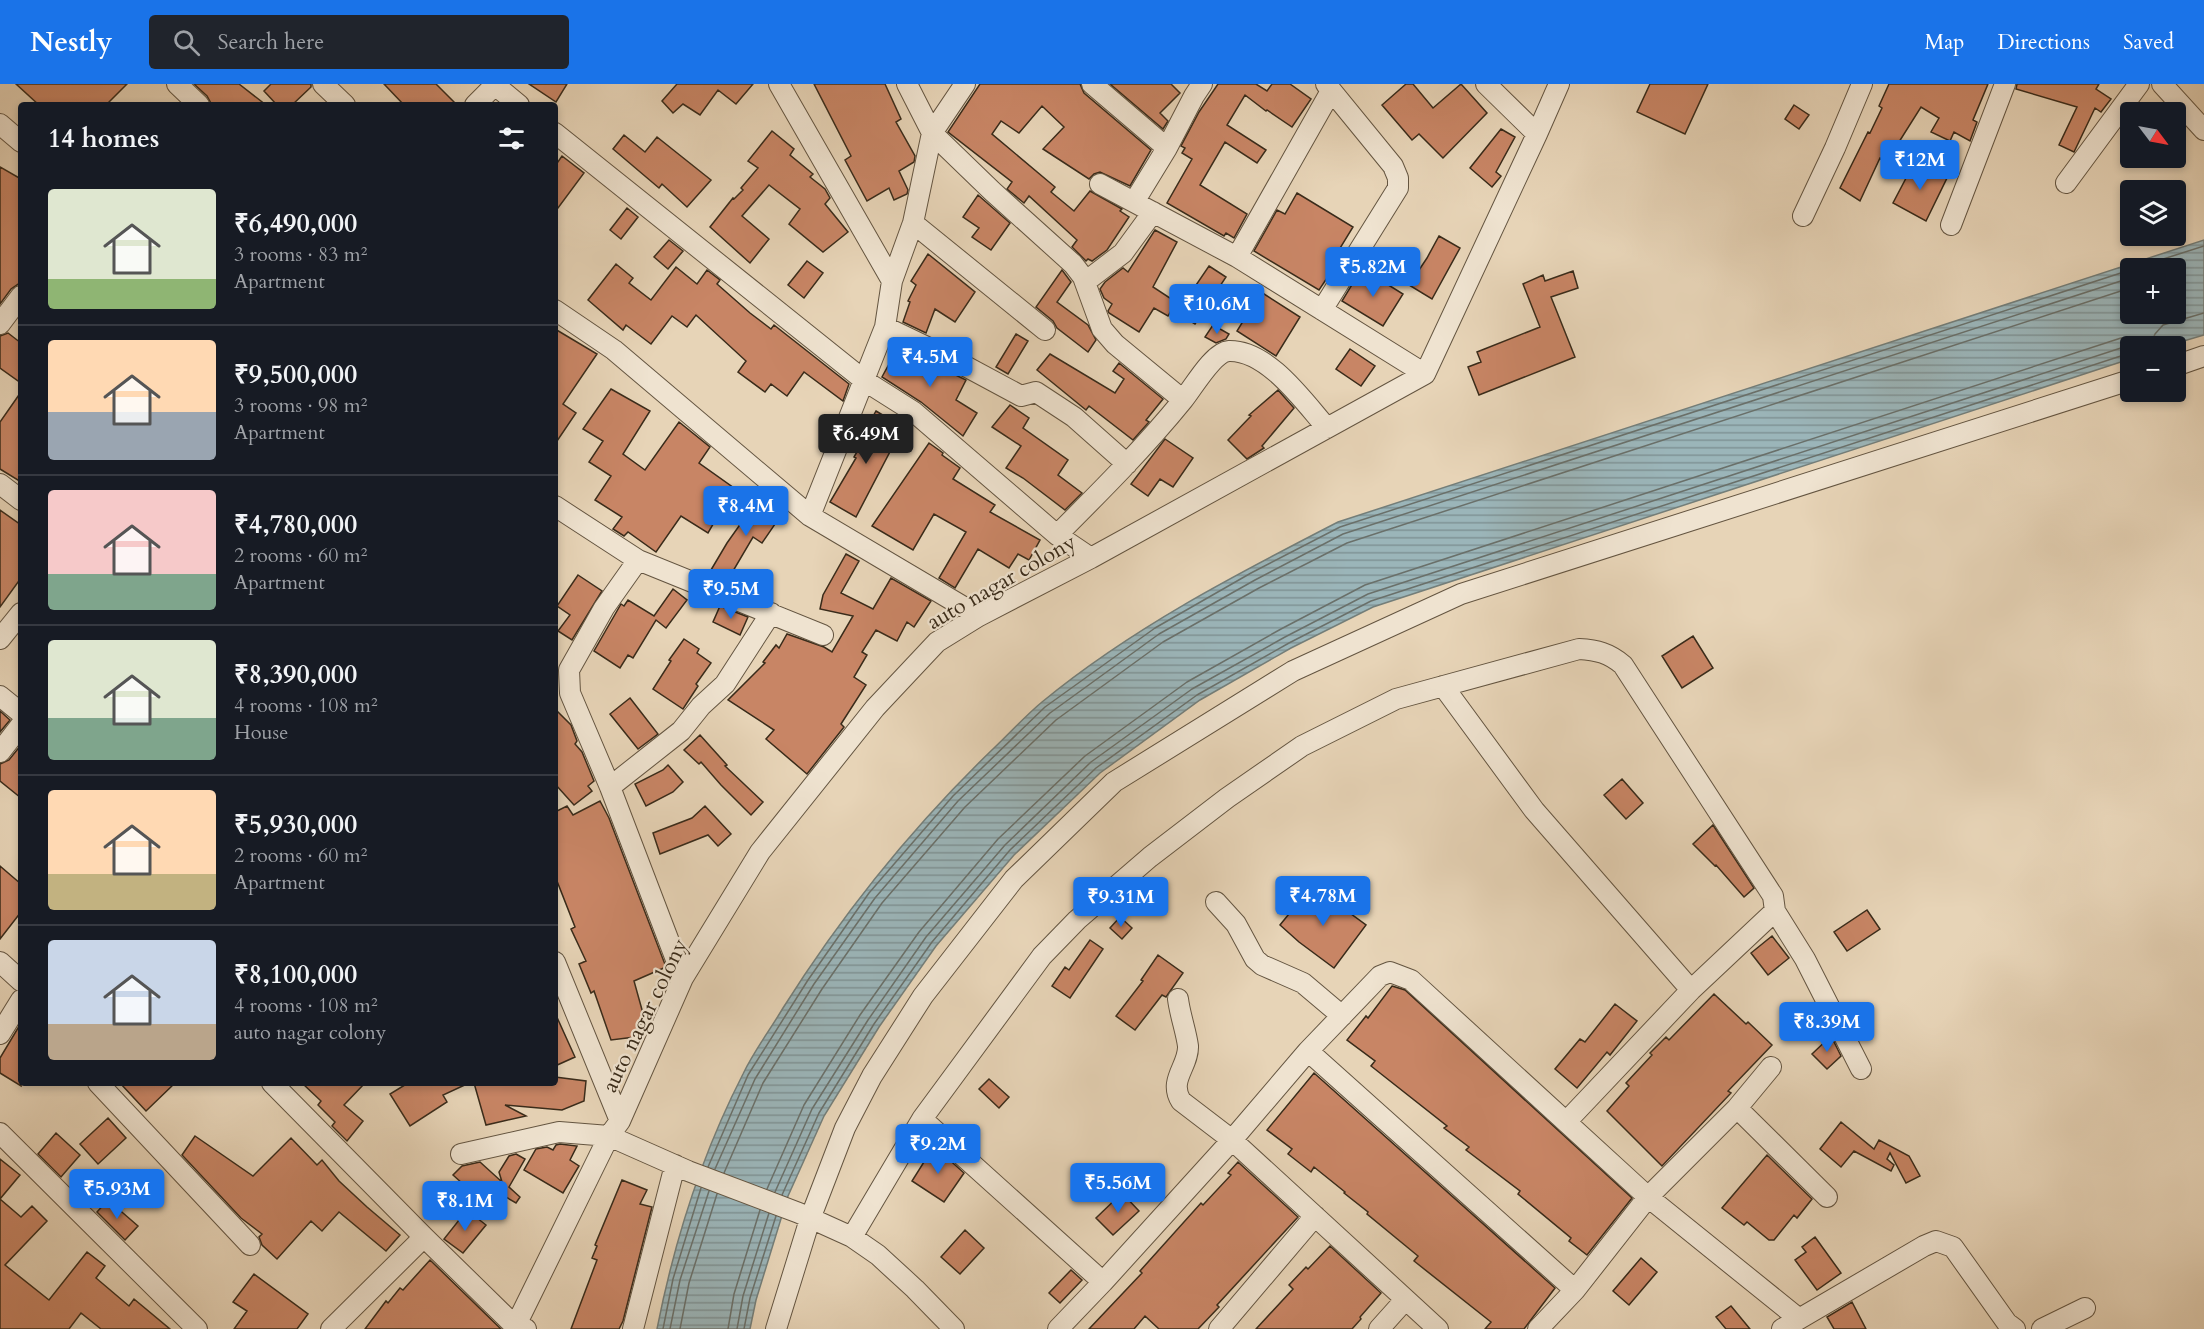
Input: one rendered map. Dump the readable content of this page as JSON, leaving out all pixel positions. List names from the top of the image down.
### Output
{
  "streets": {
    "street": ["auto nagar colony"]
  },
  "north": "bottom right",
  "page": {
    "header": "Nestly",
    "search": "Search here",
    "nav": ["Map", "Directions", "Saved"],
    "map_buttons": ["+", "−"],
    "heading": "14 homes",
    "price": [
      "₹12M",
      "₹5.82M",
      "₹10.6M",
      "₹4.5M",
      "₹6.49M",
      "₹8.4M",
      "₹9.5M",
      "₹4.78M",
      "₹9.31M",
      "₹8.39M",
      "₹9.2M",
      "₹5.56M",
      "₹5.93M",
      "₹8.1M"
    ],
    "list": [
      {
        "name": "₹6,490,000",
        "note": "3 rooms · 83 m² · Apartment"
      },
      {
        "name": "₹9,500,000",
        "note": "3 rooms · 98 m² · Apartment"
      },
      {
        "name": "₹4,780,000",
        "note": "2 rooms · 60 m² · Apartment"
      },
      {
        "name": "₹8,390,000",
        "note": "4 rooms · 108 m² · House"
      },
      {
        "name": "₹5,930,000",
        "note": "2 rooms · 60 m² · Apartment"
      },
      {
        "name": "₹8,100,000",
        "note": "4 rooms · 108 m² · auto nagar colony"
      }
    ]
  }
}
